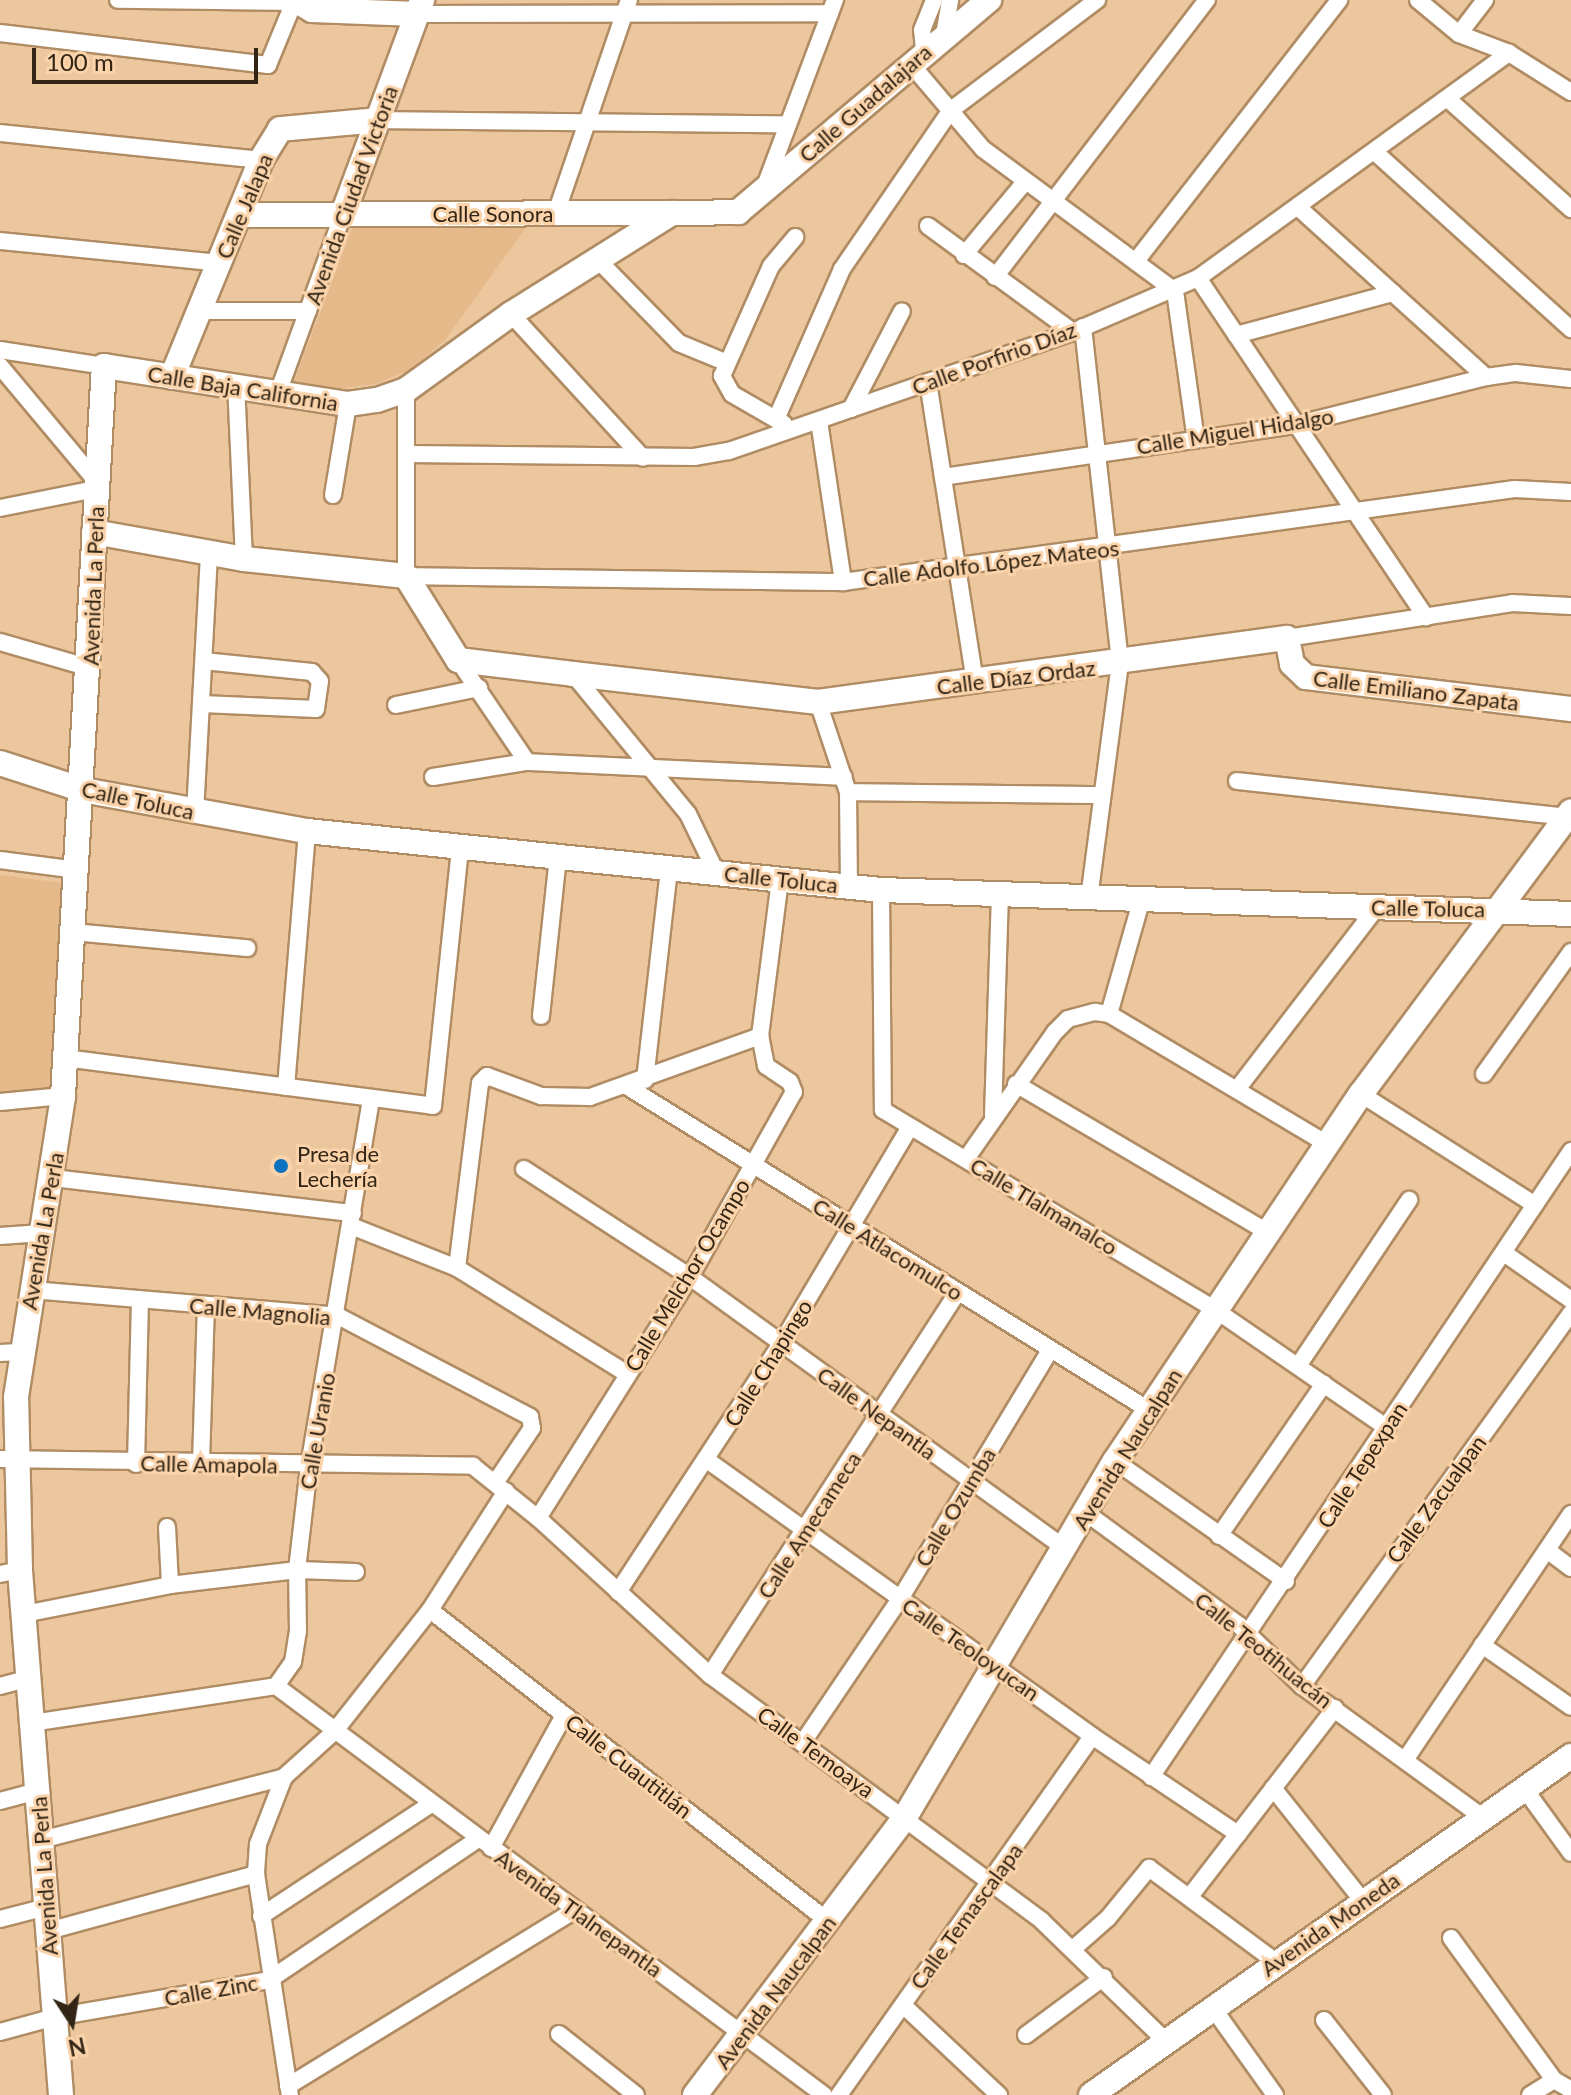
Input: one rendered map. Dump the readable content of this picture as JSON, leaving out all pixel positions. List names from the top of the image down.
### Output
{
  "streets": {
    "main road": [
      "Calle Guadalajara",
      "Avenida Ciudad Victoria",
      "Calle Jalapa",
      "Calle Sonora",
      "Calle Baja California",
      "Calle Adolfo López Mateos",
      "Avenida La Perla",
      "Calle Díaz Ordaz",
      "Calle Emiliano Zapata",
      "Calle Toluca",
      "Avenida Naucalpan",
      "Avenida Moneda"
    ],
    "street": [
      "Calle Porfirio Díaz",
      "Calle Miguel Hidalgo",
      "Calle Tlalmanalco",
      "Calle Atlacomulco",
      "Calle Melchor Ocampo",
      "Calle Magnolia",
      "Calle Chapingo",
      "Calle Nepantla",
      "Calle Uranio",
      "Calle Amapola",
      "Calle Tepexpan",
      "Calle Zacualpan",
      "Calle Ozumba",
      "Calle Amecameca",
      "Calle Teoloyucan",
      "Calle Teotihuacán",
      "Calle Temoaya",
      "Calle Cuautitlán",
      "Avenida Tlalnepantla",
      "Calle Temascalapa",
      "Calle Zinc"
    ]
  },
  "crossings": [
    ["Calle Guadalajara", "Calle Sonora"],
    ["Avenida Ciudad Victoria", "Calle Jalapa"],
    ["Avenida Ciudad Victoria", "Calle Sonora"],
    ["Avenida Ciudad Victoria", "Calle Baja California"],
    ["Calle Jalapa", "Calle Sonora"],
    ["Calle Jalapa", "Calle Baja California"],
    ["Calle Sonora", "Calle Baja California"],
    ["Calle Baja California", "Avenida La Perla"],
    ["Calle Adolfo López Mateos", "Avenida La Perla"],
    ["Avenida La Perla", "Calle Toluca"],
    ["Avenida La Perla", "Calle Magnolia"],
    ["Avenida La Perla", "Calle Amapola"],
    ["Avenida La Perla", "Calle Zinc"],
    ["Calle Díaz Ordaz", "Calle Emiliano Zapata"],
    ["Calle Toluca", "Calle Tlalmanalco"],
    ["Calle Toluca", "Avenida Naucalpan"],
    ["Calle Tlalmanalco", "Calle Chapingo"],
    ["Calle Tlalmanalco", "Avenida Naucalpan"],
    ["Calle Tlalmanalco", "Calle Tepexpan"],
    ["Calle Atlacomulco", "Calle Melchor Ocampo"],
    ["Calle Atlacomulco", "Calle Chapingo"],
    ["Calle Atlacomulco", "Avenida Naucalpan"],
    ["Calle Atlacomulco", "Calle Ozumba"],
    ["Calle Atlacomulco", "Calle Amecameca"],
    ["Calle Melchor Ocampo", "Calle Nepantla"],
    ["Calle Melchor Ocampo", "Calle Temoaya"],
    ["Calle Magnolia", "Calle Uranio"],
    ["Calle Magnolia", "Calle Temoaya"],
    ["Calle Chapingo", "Calle Nepantla"],
    ["Calle Chapingo", "Calle Teoloyucan"],
    ["Calle Chapingo", "Calle Temoaya"],
    ["Calle Nepantla", "Avenida Naucalpan"],
    ["Calle Nepantla", "Calle Ozumba"],
    ["Calle Nepantla", "Calle Amecameca"],
    ["Calle Uranio", "Calle Amapola"],
    ["Avenida Naucalpan", "Calle Teoloyucan"],
    ["Avenida Naucalpan", "Calle Teotihuacán"],
    ["Avenida Naucalpan", "Calle Temoaya"],
    ["Avenida Naucalpan", "Calle Cuautitlán"],
    ["Avenida Naucalpan", "Avenida Tlalnepantla"],
    ["Calle Amapola", "Calle Temoaya"],
    ["Calle Tepexpan", "Calle Teoloyucan"],
    ["Calle Tepexpan", "Calle Teotihuacán"],
    ["Calle Zacualpan", "Calle Teotihuacán"],
    ["Calle Ozumba", "Calle Teoloyucan"],
    ["Calle Ozumba", "Calle Temoaya"],
    ["Calle Amecameca", "Calle Teoloyucan"],
    ["Calle Amecameca", "Calle Temoaya"],
    ["Calle Teoloyucan", "Calle Temascalapa"],
    ["Calle Teotihuacán", "Avenida Moneda"],
    ["Calle Temoaya", "Calle Temascalapa"],
    ["Calle Temoaya", "Avenida Moneda"],
    ["Avenida Tlalnepantla", "Calle Zinc"]
  ],
  "places": ["Presa de Lechería"],
  "scale_bar": "100 m",
  "north": "bottom"
}
